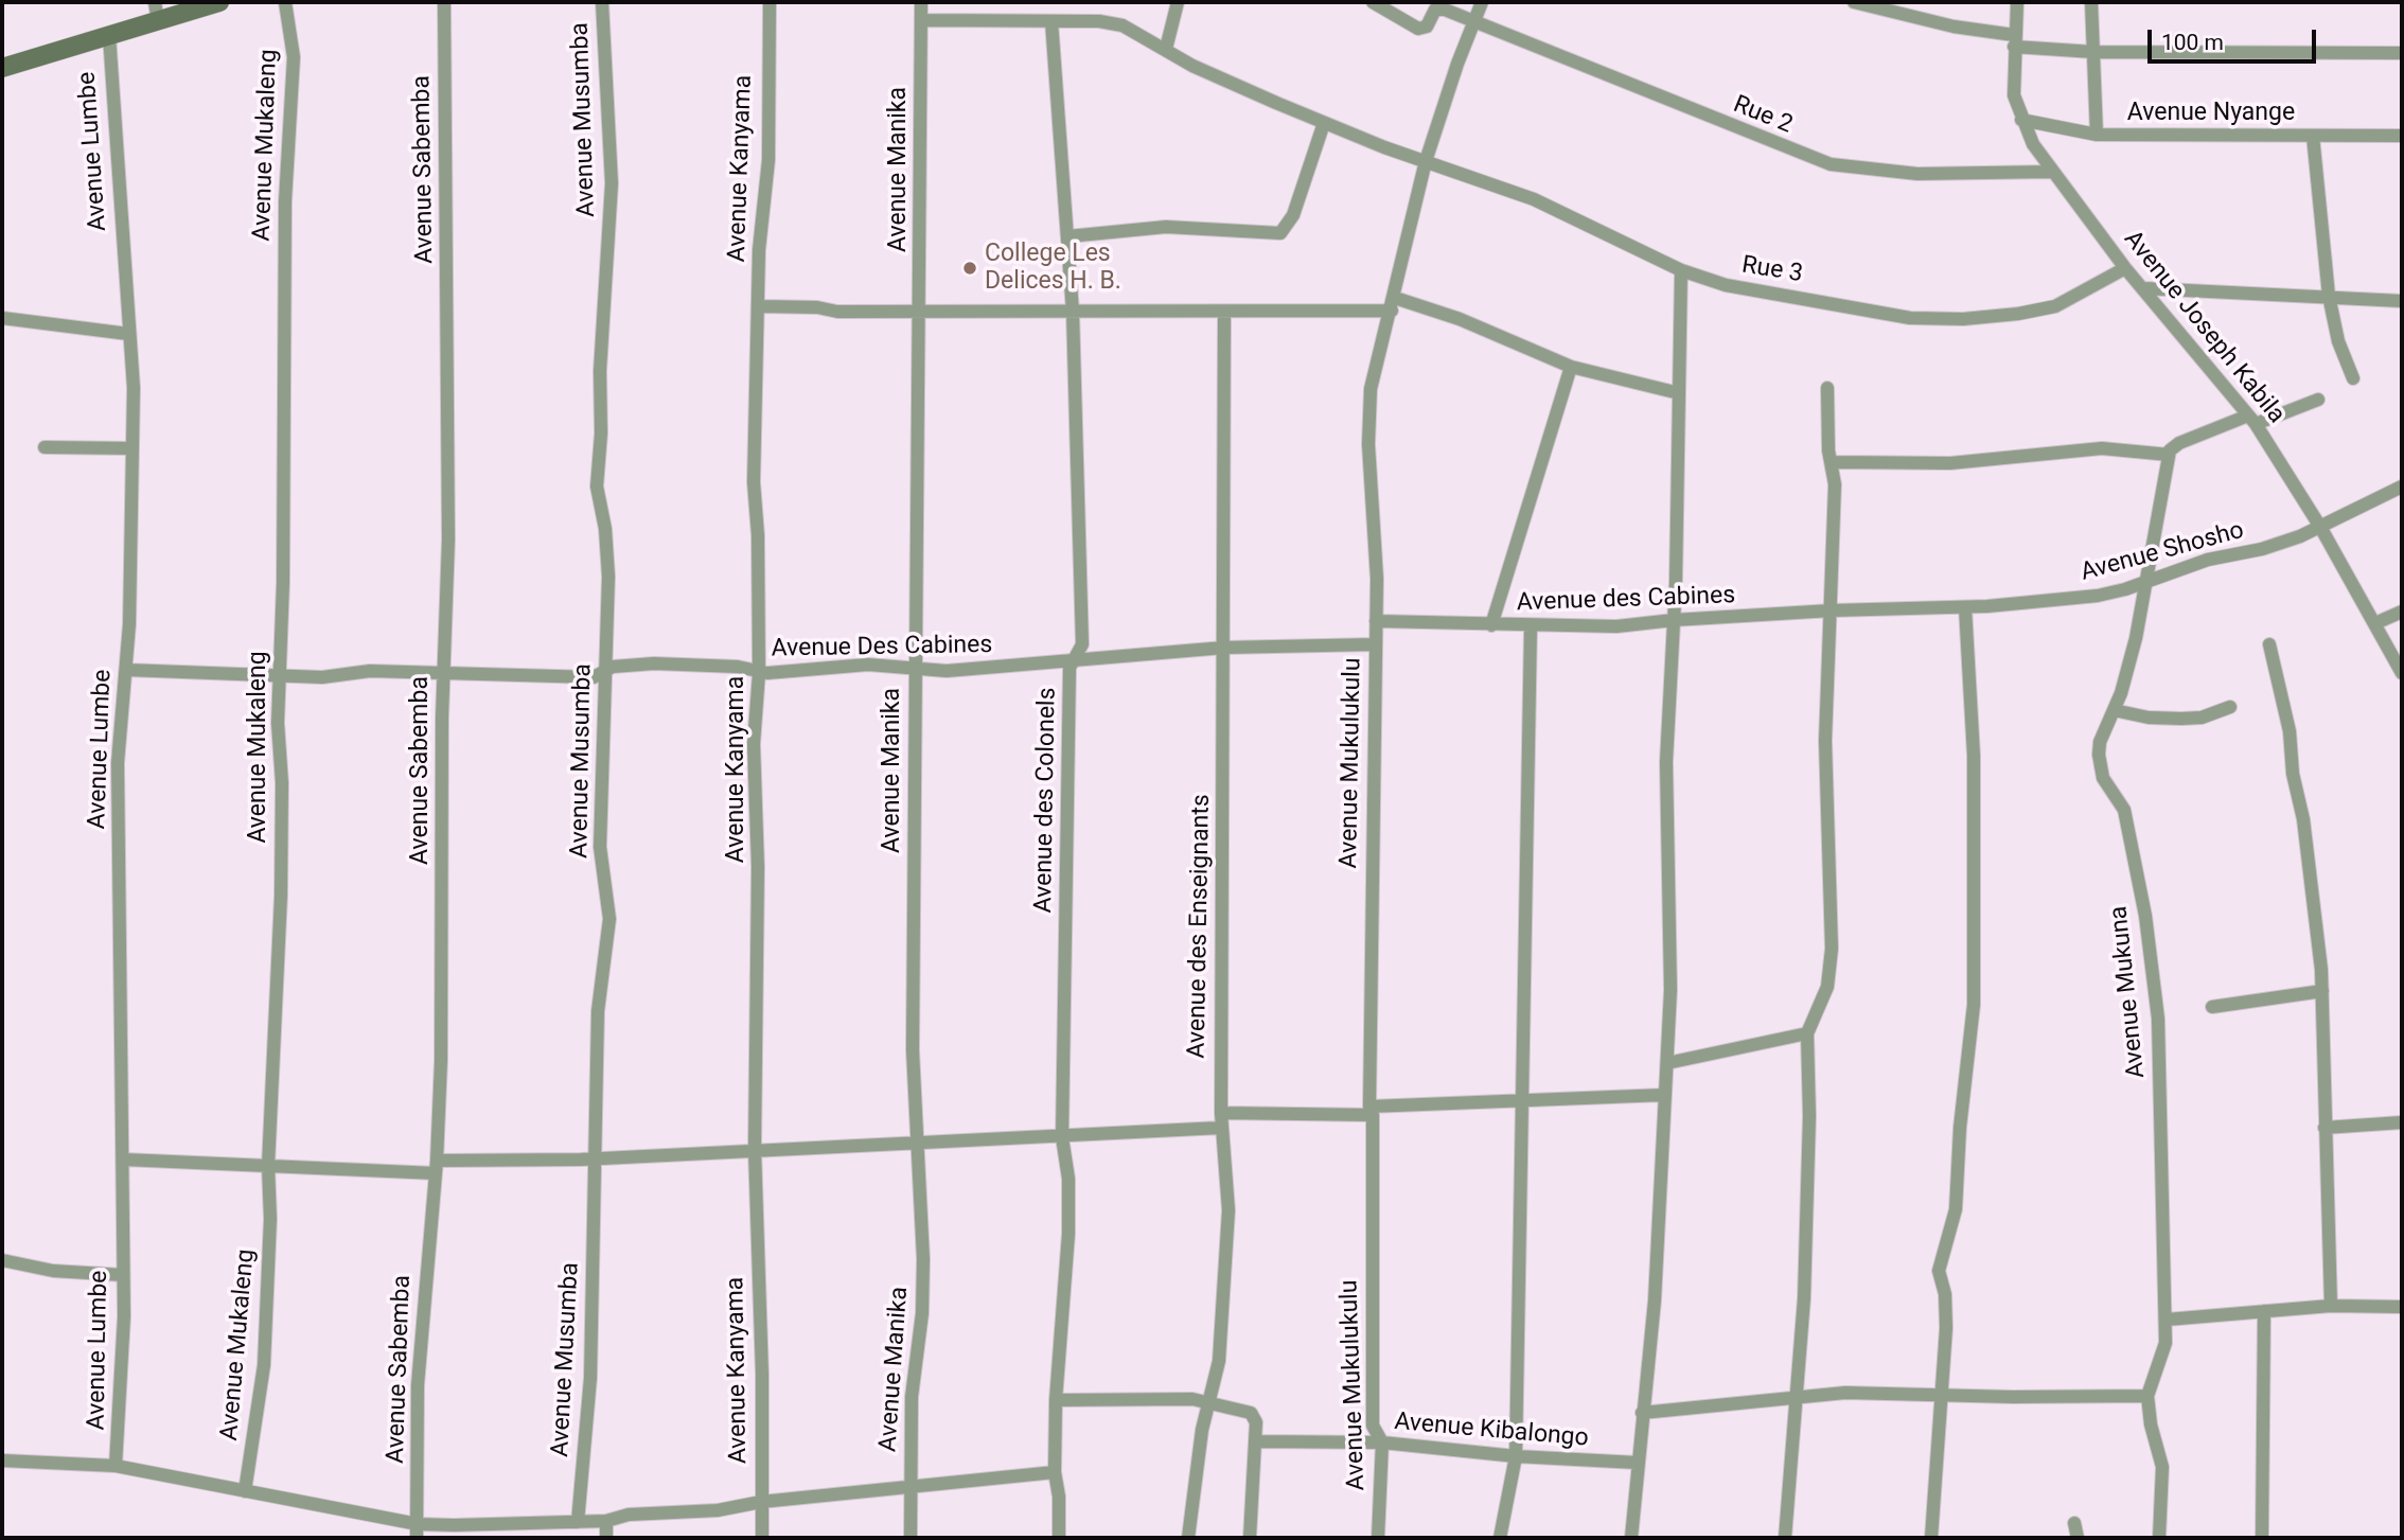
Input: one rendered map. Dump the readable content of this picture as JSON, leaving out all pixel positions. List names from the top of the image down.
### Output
{
  "streets": {
    "street": [
      "Avenue Nyange",
      "Rue 2",
      "Avenue Musumba",
      "Avenue Mukaleng",
      "Avenue Lumbe",
      "Avenue Kanyama",
      "Avenue Sabemba",
      "Avenue Manika",
      "Rue 3",
      "Avenue Joseph Kabila",
      "Avenue Shosho",
      "Avenue des Cabines",
      "Avenue Des Cabines",
      "Avenue Mukulukulu",
      "Avenue des Colonels",
      "Avenue des Enseignants",
      "Avenue Mukuna",
      "Avenue Kibalongo"
    ]
  },
  "crossings": [
    ["Avenue Nyange", "Avenue Joseph Kabila"],
    ["Rue 2", "Avenue Joseph Kabila"],
    ["Rue 2", "Avenue Mukulukulu"],
    ["Avenue Musumba", "Avenue Des Cabines"],
    ["Avenue Mukaleng", "Avenue Des Cabines"],
    ["Avenue Lumbe", "Avenue Des Cabines"],
    ["Avenue Kanyama", "Avenue Des Cabines"],
    ["Avenue Sabemba", "Avenue Des Cabines"],
    ["Avenue Manika", "Rue 3"],
    ["Avenue Manika", "Avenue Des Cabines"],
    ["Rue 3", "Avenue Joseph Kabila"],
    ["Rue 3", "Avenue Mukulukulu"],
    ["Rue 3", "Avenue des Colonels"],
    ["Avenue Joseph Kabila", "Avenue Shosho"],
    ["Avenue Shosho", "Avenue des Cabines"],
    ["Avenue Shosho", "Avenue Mukuna"],
    ["Avenue des Cabines", "Avenue Mukulukulu"],
    ["Avenue Des Cabines", "Avenue Mukulukulu"],
    ["Avenue Des Cabines", "Avenue des Colonels"],
    ["Avenue Des Cabines", "Avenue des Enseignants"],
    ["Avenue Mukulukulu", "Avenue Kibalongo"]
  ],
  "places": ["College Les Delices H. B."],
  "scale_bar": "100 m"
}
